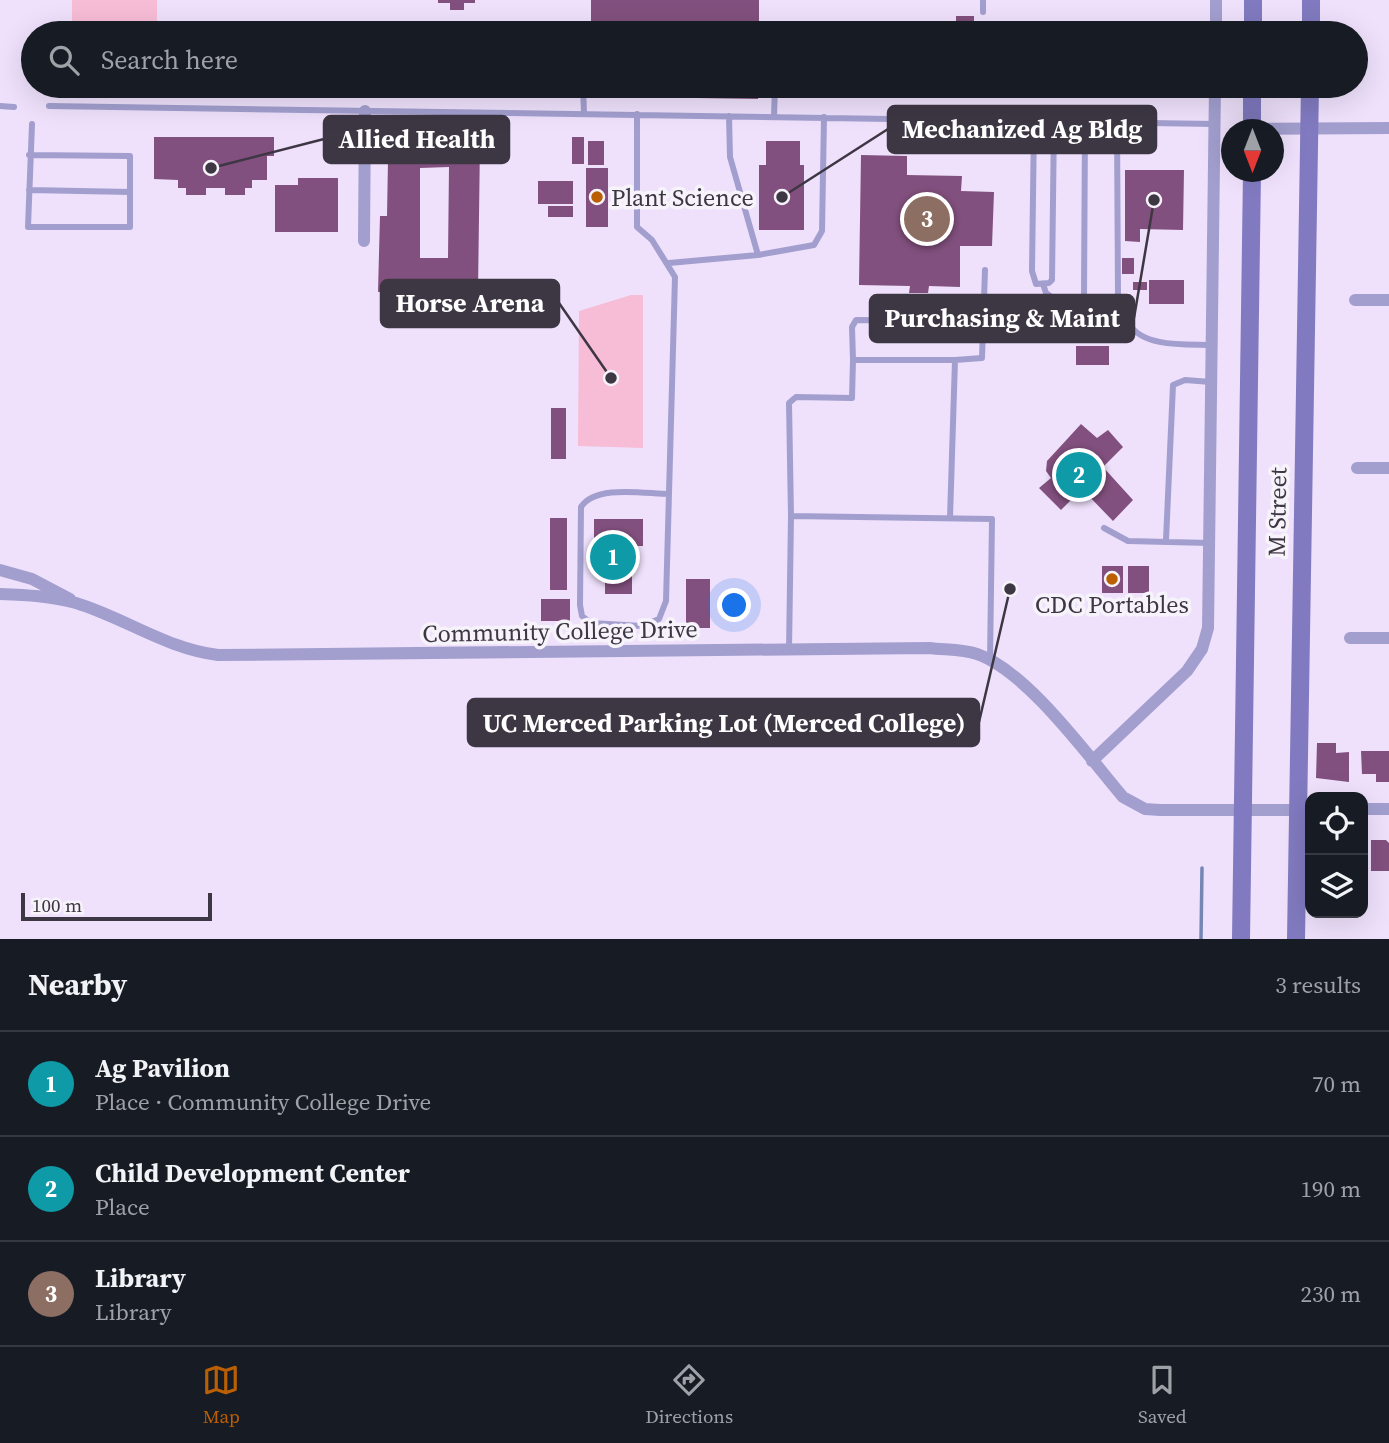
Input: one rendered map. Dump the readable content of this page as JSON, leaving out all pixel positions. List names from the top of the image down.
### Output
{
  "streets": {
    "street": ["M Street", "Community College Drive"]
  },
  "crossings": [
    ["M Street", "Community College Drive"]
  ],
  "places": [
    "Allied Health",
    "Plant Science",
    "Mechanized Ag Bldg",
    "Purchasing & Maint",
    "Horse Arena",
    "CDC Portables",
    "UC Merced Parking Lot (Merced College)"
  ],
  "scale_bar": "100 m",
  "north": "bottom",
  "page": {
    "search": "Search here",
    "pins": ["3", "2", "1"],
    "scale": "100 m",
    "heading": ["Nearby", "3 results"],
    "list": [
      {
        "mark": "1",
        "name": "Ag Pavilion",
        "note": "Place · Community College Drive",
        "value": "70 m"
      },
      {
        "mark": "2",
        "name": "Child Development Center",
        "note": "Place",
        "value": "190 m"
      },
      {
        "mark": "3",
        "name": "Library",
        "note": "Library",
        "value": "230 m"
      }
    ],
    "nav": ["Map", "Directions", "Saved"]
  }
}
